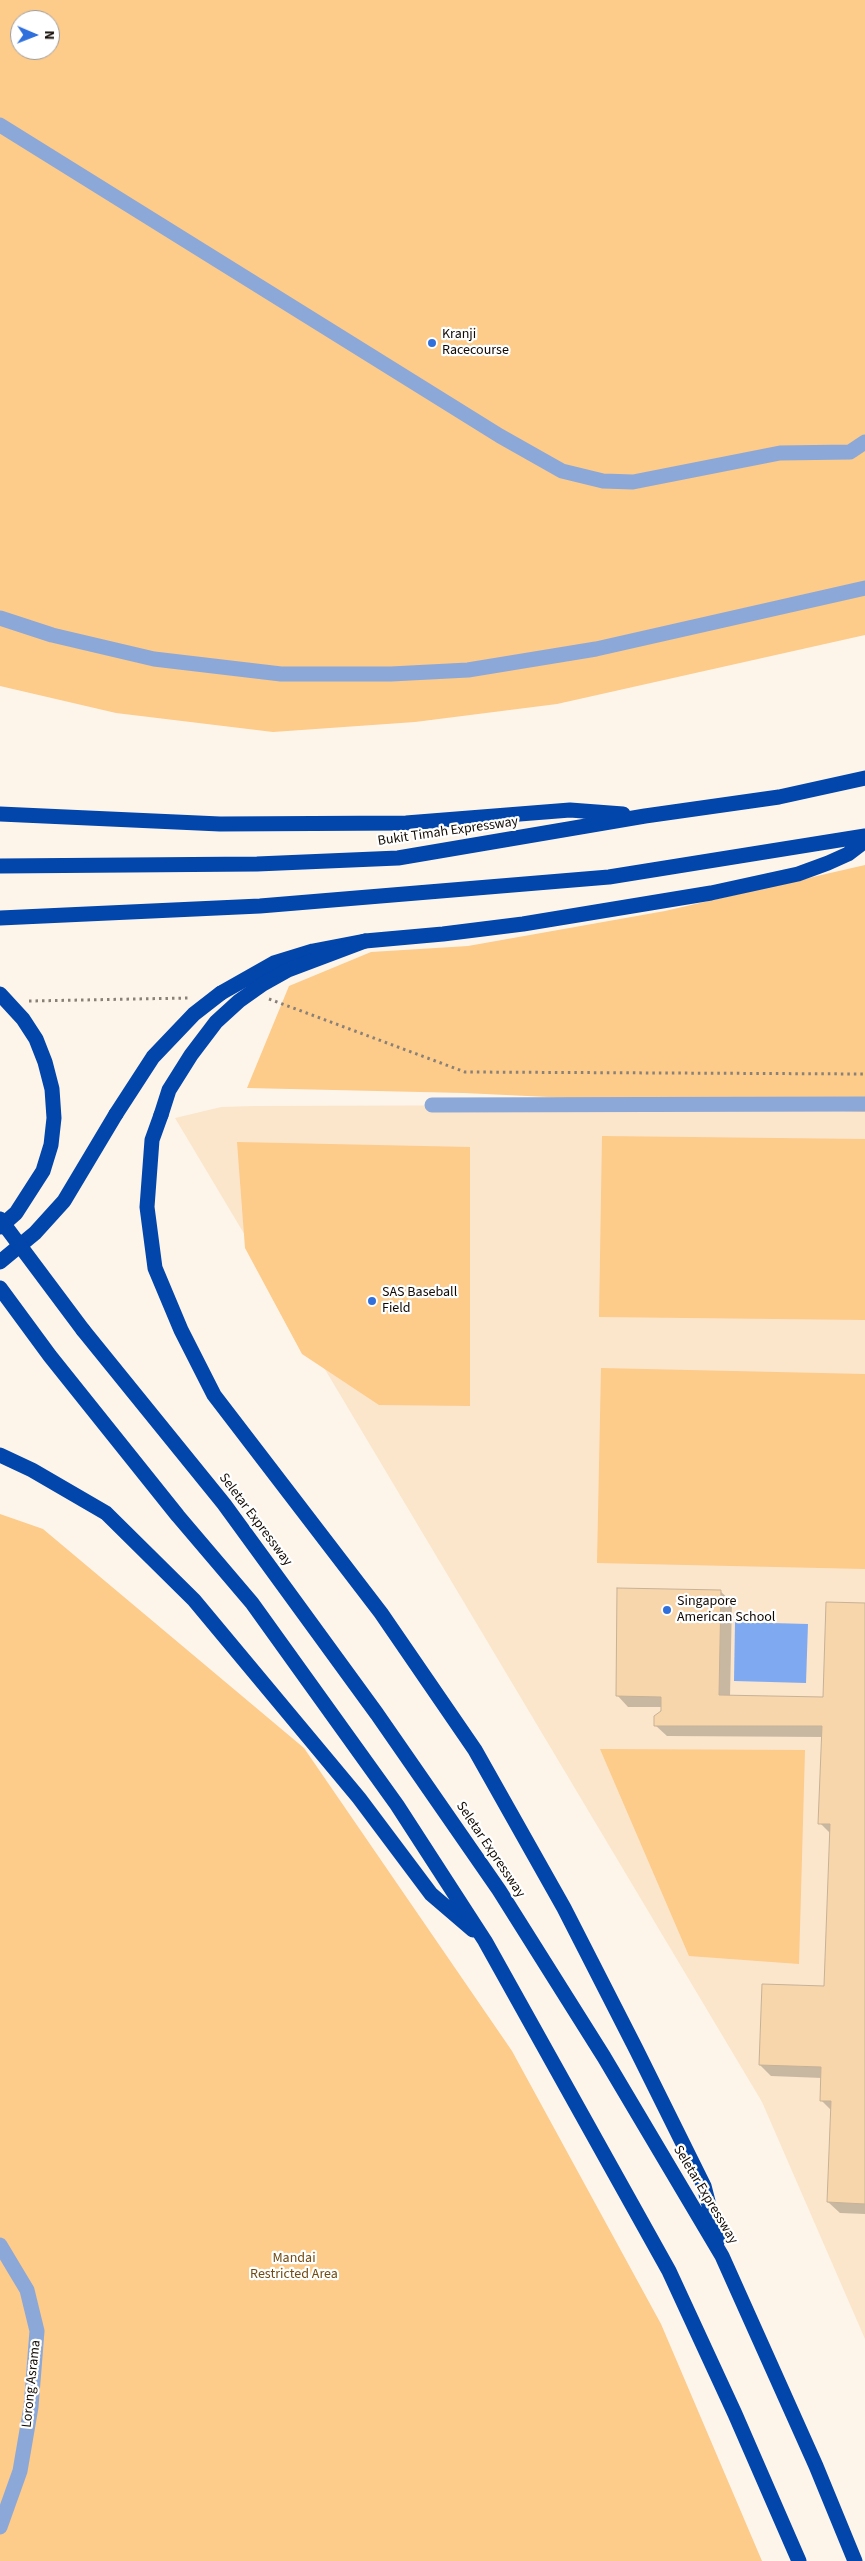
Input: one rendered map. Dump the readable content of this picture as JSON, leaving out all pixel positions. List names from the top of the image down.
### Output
{
  "streets": {
    "highway": ["Bukit Timah Expressway", "Seletar Expressway"],
    "street": ["Lorong Asrama"]
  },
  "parks": ["Mandai Restricted Area"],
  "places": ["Kranji Racecourse", "SAS Baseball Field", "Singapore American School"],
  "north": "right"
}
